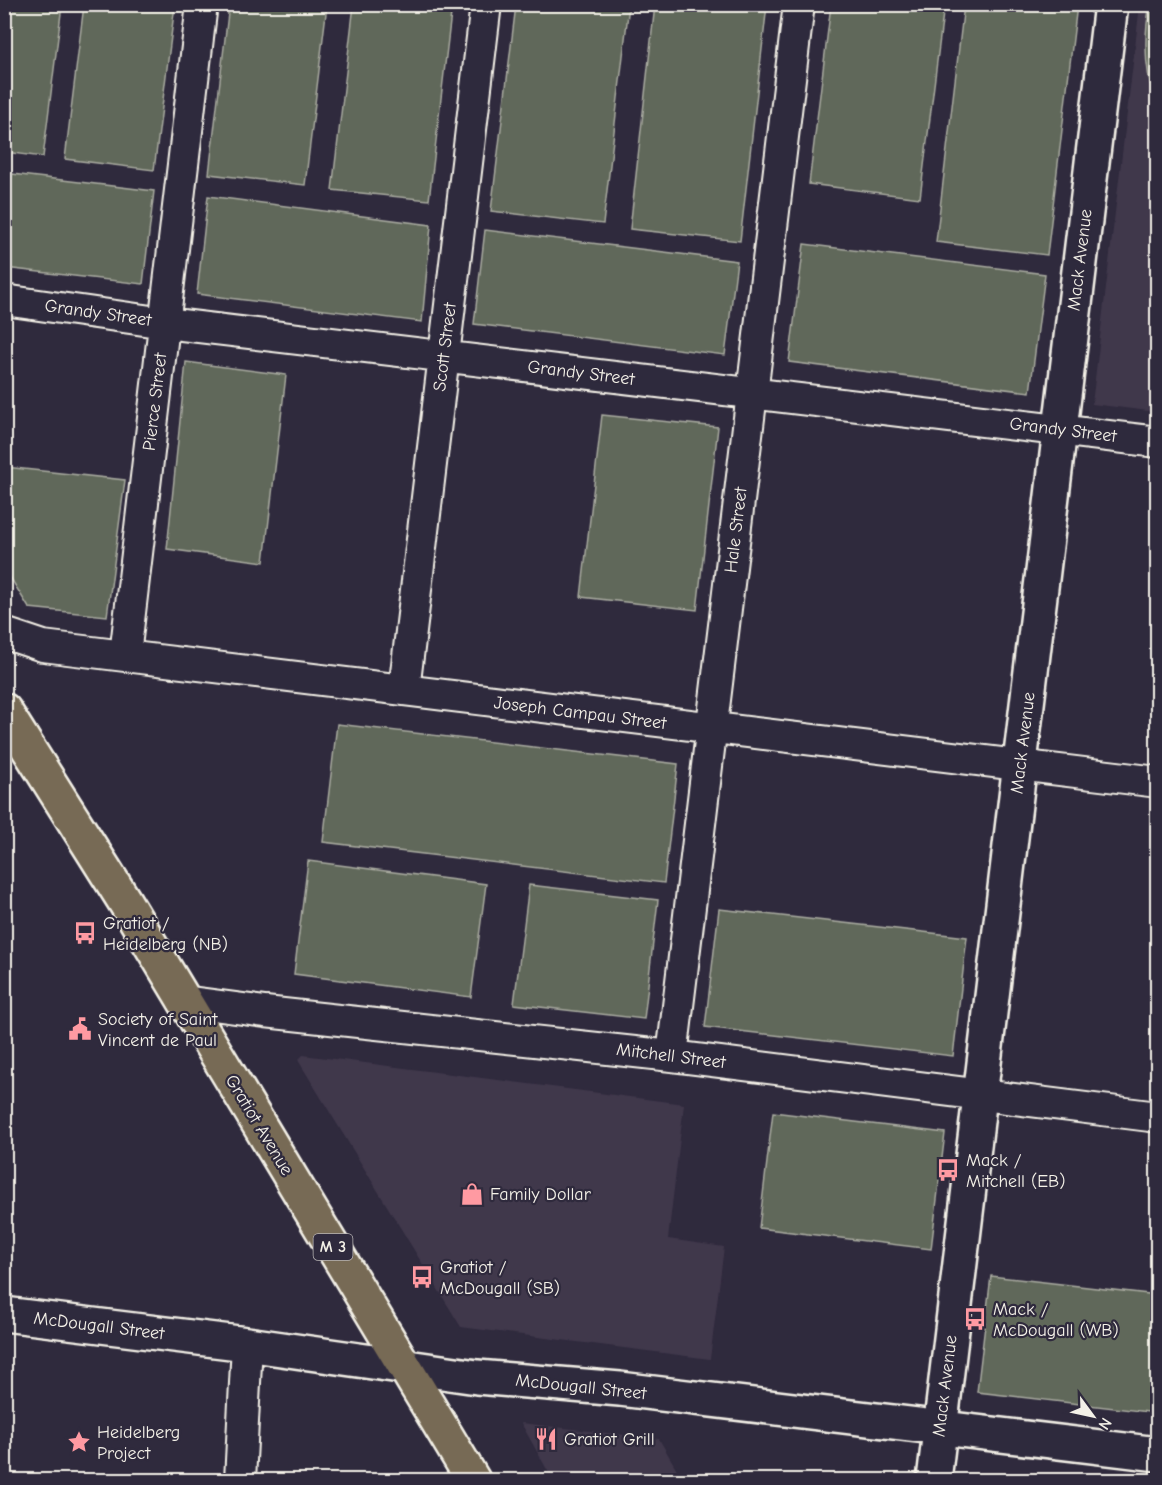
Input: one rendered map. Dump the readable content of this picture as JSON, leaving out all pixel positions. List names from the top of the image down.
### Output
{
  "streets": {
    "main road": [
      "Mack Avenue",
      "Gratiot Avenue",
      "M 3",
      "McDougall Street"
    ],
    "street": [
      "Grandy Street",
      "Scott Street",
      "Pierce Street",
      "Hale Street",
      "Joseph Campau Street",
      "Mitchell Street"
    ]
  },
  "crossings": [
    ["Mack Avenue", "Grandy Street"],
    ["Mack Avenue", "Joseph Campau Street"],
    ["Mack Avenue", "Mitchell Street"],
    ["Mack Avenue", "McDougall Street"],
    ["Grandy Street", "Scott Street"],
    ["Grandy Street", "Pierce Street"],
    ["Grandy Street", "Hale Street"],
    ["Scott Street", "Joseph Campau Street"],
    ["Pierce Street", "Joseph Campau Street"],
    ["Hale Street", "Joseph Campau Street"],
    ["Hale Street", "Mitchell Street"],
    ["Mitchell Street", "Gratiot Avenue"],
    ["Gratiot Avenue", "McDougall Street"]
  ],
  "places": {
    "bus stop": [
      "Gratiot / Heidelberg (NB)",
      "Mack / Mitchell (EB)",
      "Gratiot / McDougall (SB)",
      "Mack / McDougall (WB)"
    ],
    "public building": ["Society of Saint Vincent de Paul"],
    "shop": ["Family Dollar"],
    "restaurant": ["Gratiot Grill"],
    "place": ["Heidelberg Project"]
  },
  "north": "bottom right"
}
